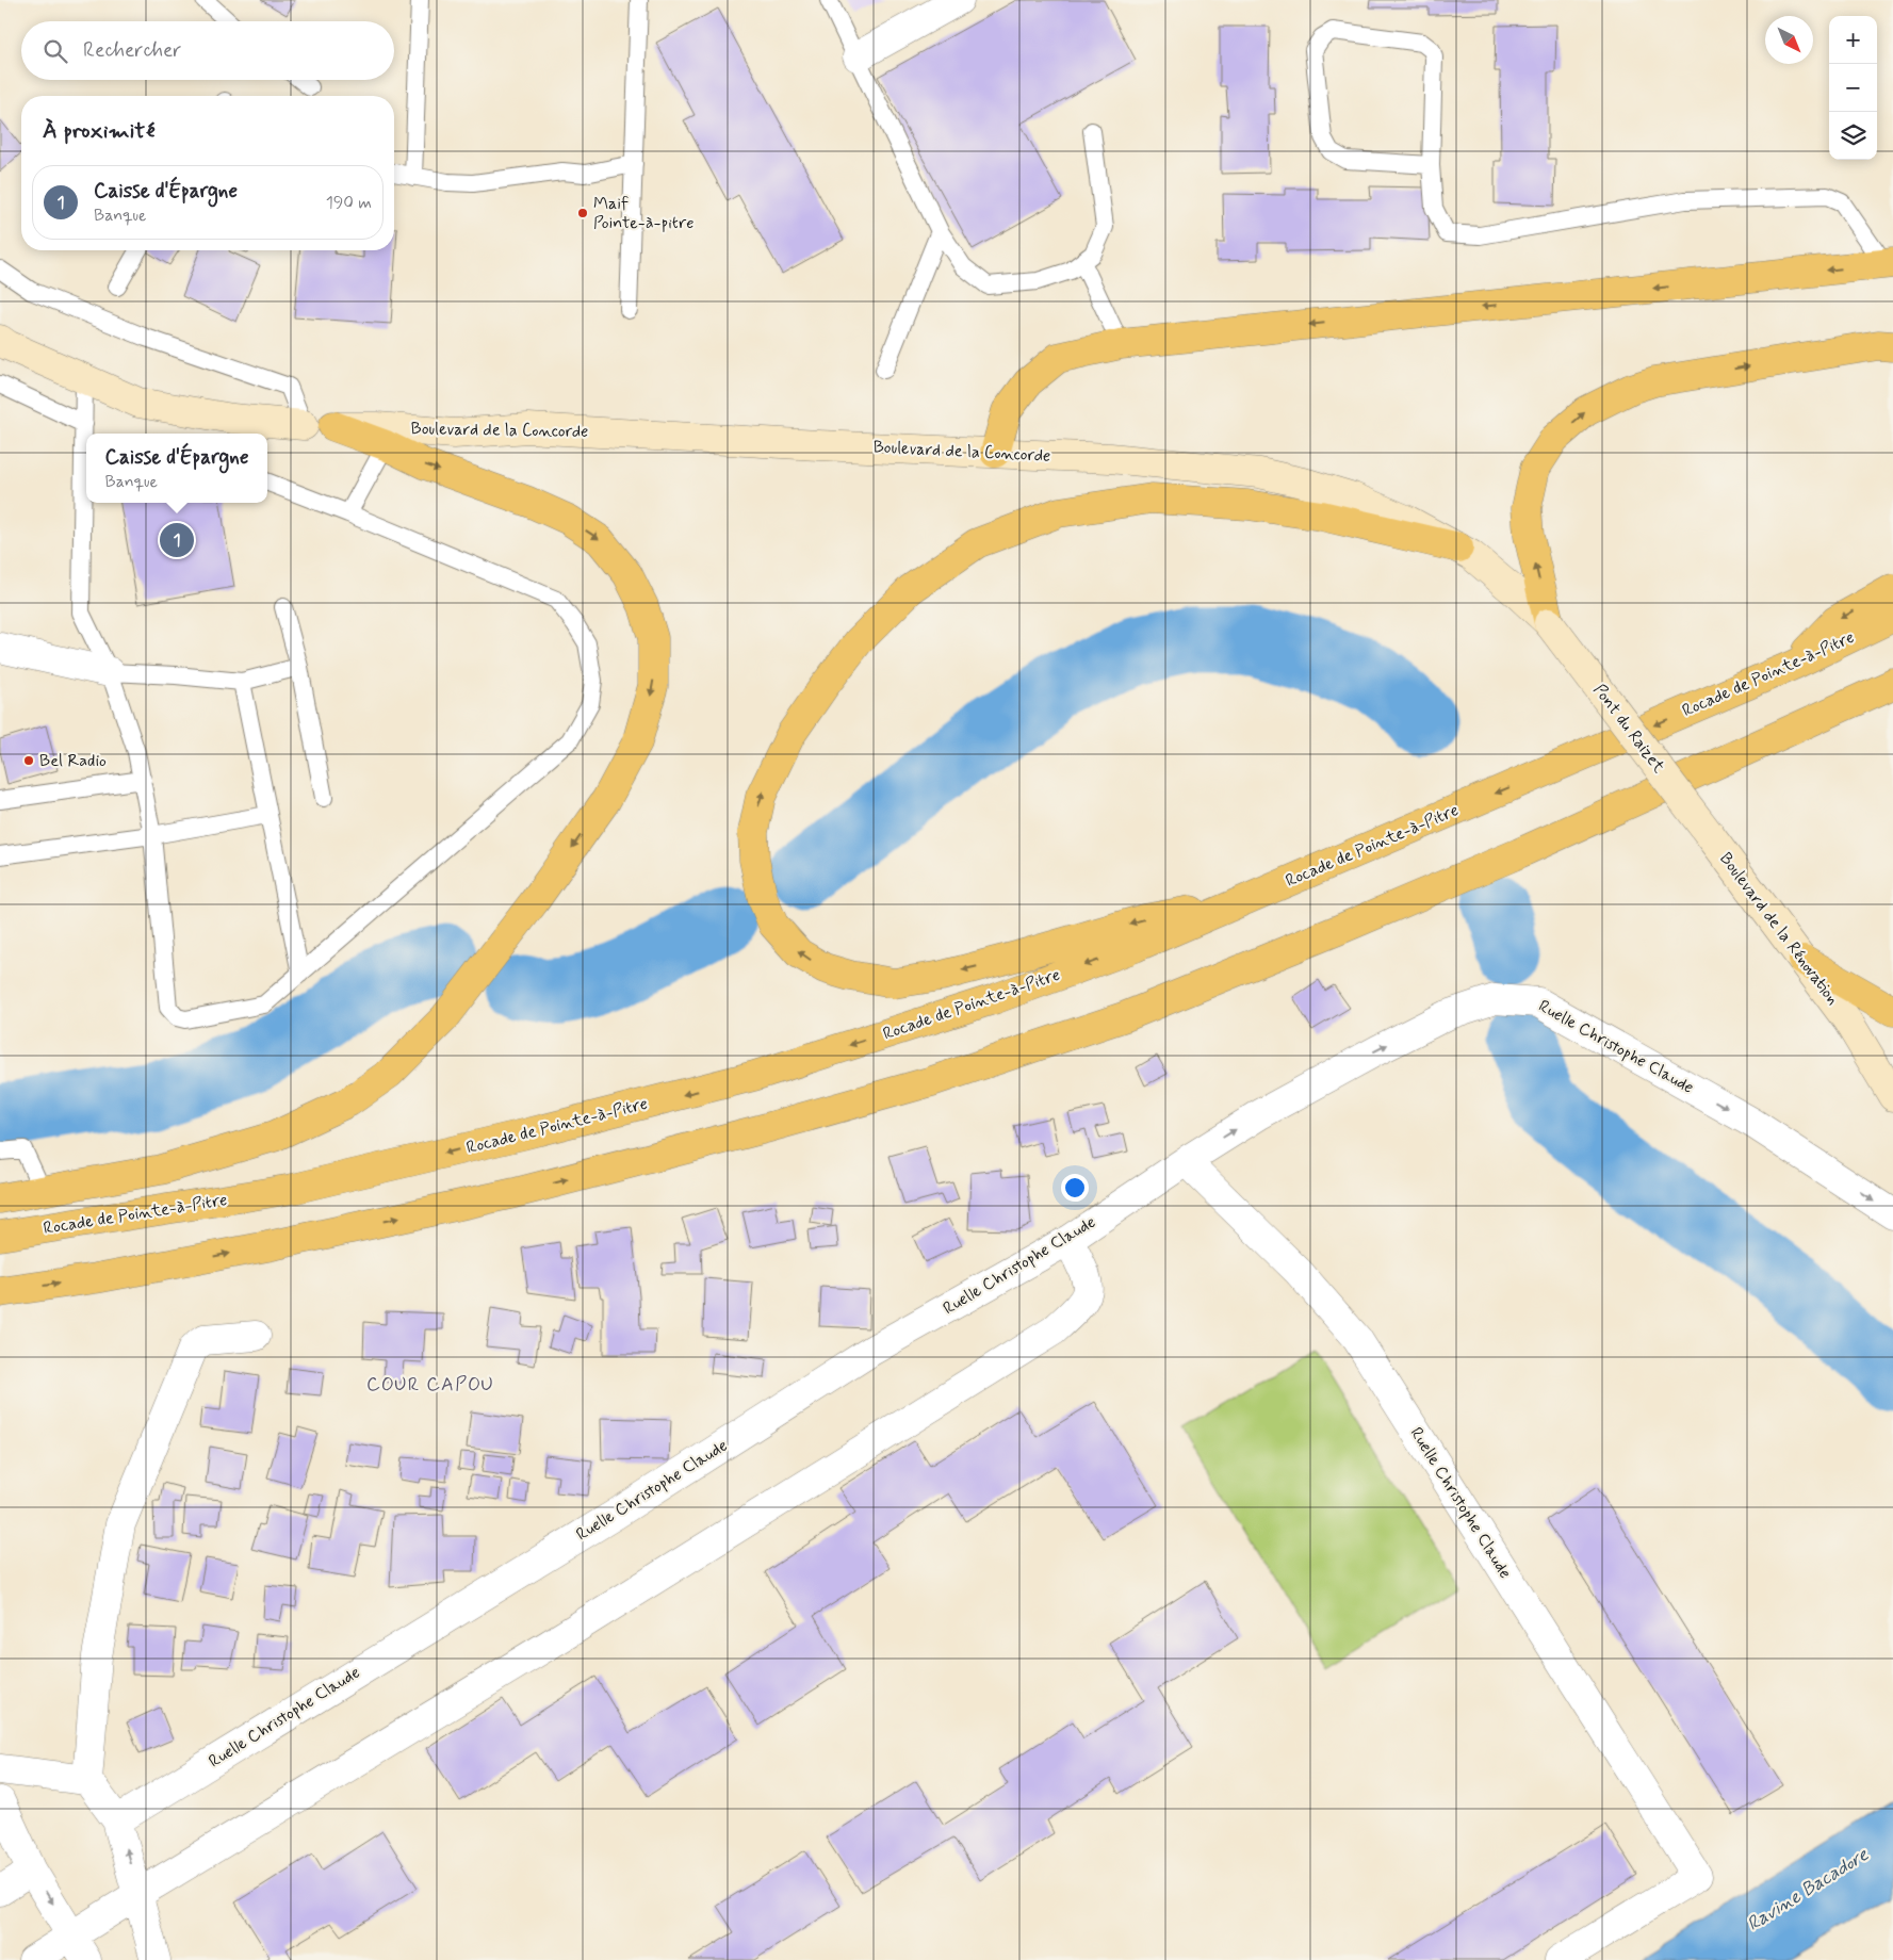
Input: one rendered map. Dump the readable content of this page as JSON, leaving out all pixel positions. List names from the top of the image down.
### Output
{
  "streets": {
    "highway": ["Rocade de Pointe-à-Pitre"],
    "main road": ["Boulevard de la Concorde", "Pont du Raizet", "Boulevard de la Rénovation"],
    "street": ["Ruelle Christophe Claude"]
  },
  "crossings": [
    ["Boulevard de la Concorde", "Pont du Raizet"],
    ["Pont du Raizet", "Boulevard de la Rénovation"]
  ],
  "districts": ["COUR CAPOU"],
  "water": ["Ravine Bacadore"],
  "places": ["Maif Pointe-à-pitre", "Bel Radio"],
  "north": "bottom right",
  "page": {
    "map_buttons": ["+", "−"],
    "search": "Rechercher",
    "heading": "À proximité",
    "list": [
      {
        "mark": "1",
        "name": "Caisse d'Épargne",
        "note": "Banque",
        "value": "190 m"
      }
    ],
    "popup": ["Caisse d'Épargne", "Banque"],
    "pins": "1"
  }
}
